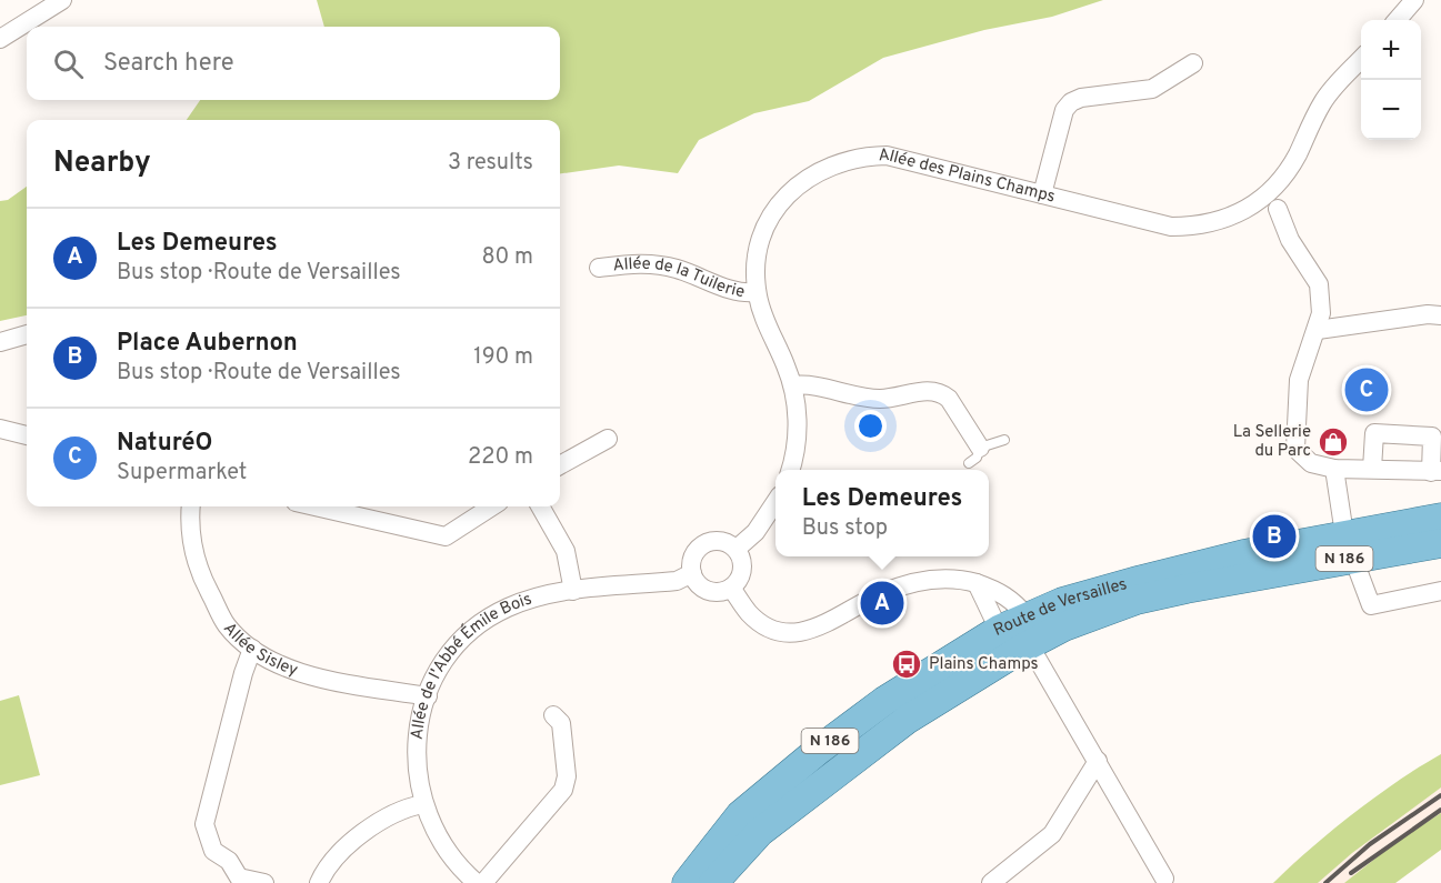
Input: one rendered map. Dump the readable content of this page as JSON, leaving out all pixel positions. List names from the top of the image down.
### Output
{
  "streets": {
    "main road": ["N 186", "Route de Versailles"],
    "street": [
      "Allée des Plains Champs",
      "Allée de la Tuilerie",
      "Allée Sisley",
      "Allée de l'Abbé Émile Bois"
    ]
  },
  "crossings": [
    ["Allée des Plains Champs", "Allée de la Tuilerie"],
    ["Allée Sisley", "Allée de l'Abbé Émile Bois"]
  ],
  "places": {
    "shop": ["La Sellerie du Parc"],
    "bus stop": ["Plains Champs"]
  },
  "page": {
    "map_buttons": ["+", "−"],
    "search": "Search here",
    "heading": ["Nearby", "3 results"],
    "list": [
      {
        "mark": "A",
        "name": "Les Demeures",
        "note": "Bus stop · Route de Versailles",
        "value": "80 m"
      },
      {
        "mark": "B",
        "name": "Place Aubernon",
        "note": "Bus stop · Route de Versailles",
        "value": "190 m"
      },
      {
        "mark": "C",
        "name": "NaturéO",
        "note": "Supermarket",
        "value": "220 m"
      }
    ],
    "pins": ["C", "B", "A"],
    "popup": ["Les Demeures", "Bus stop"]
  }
}
